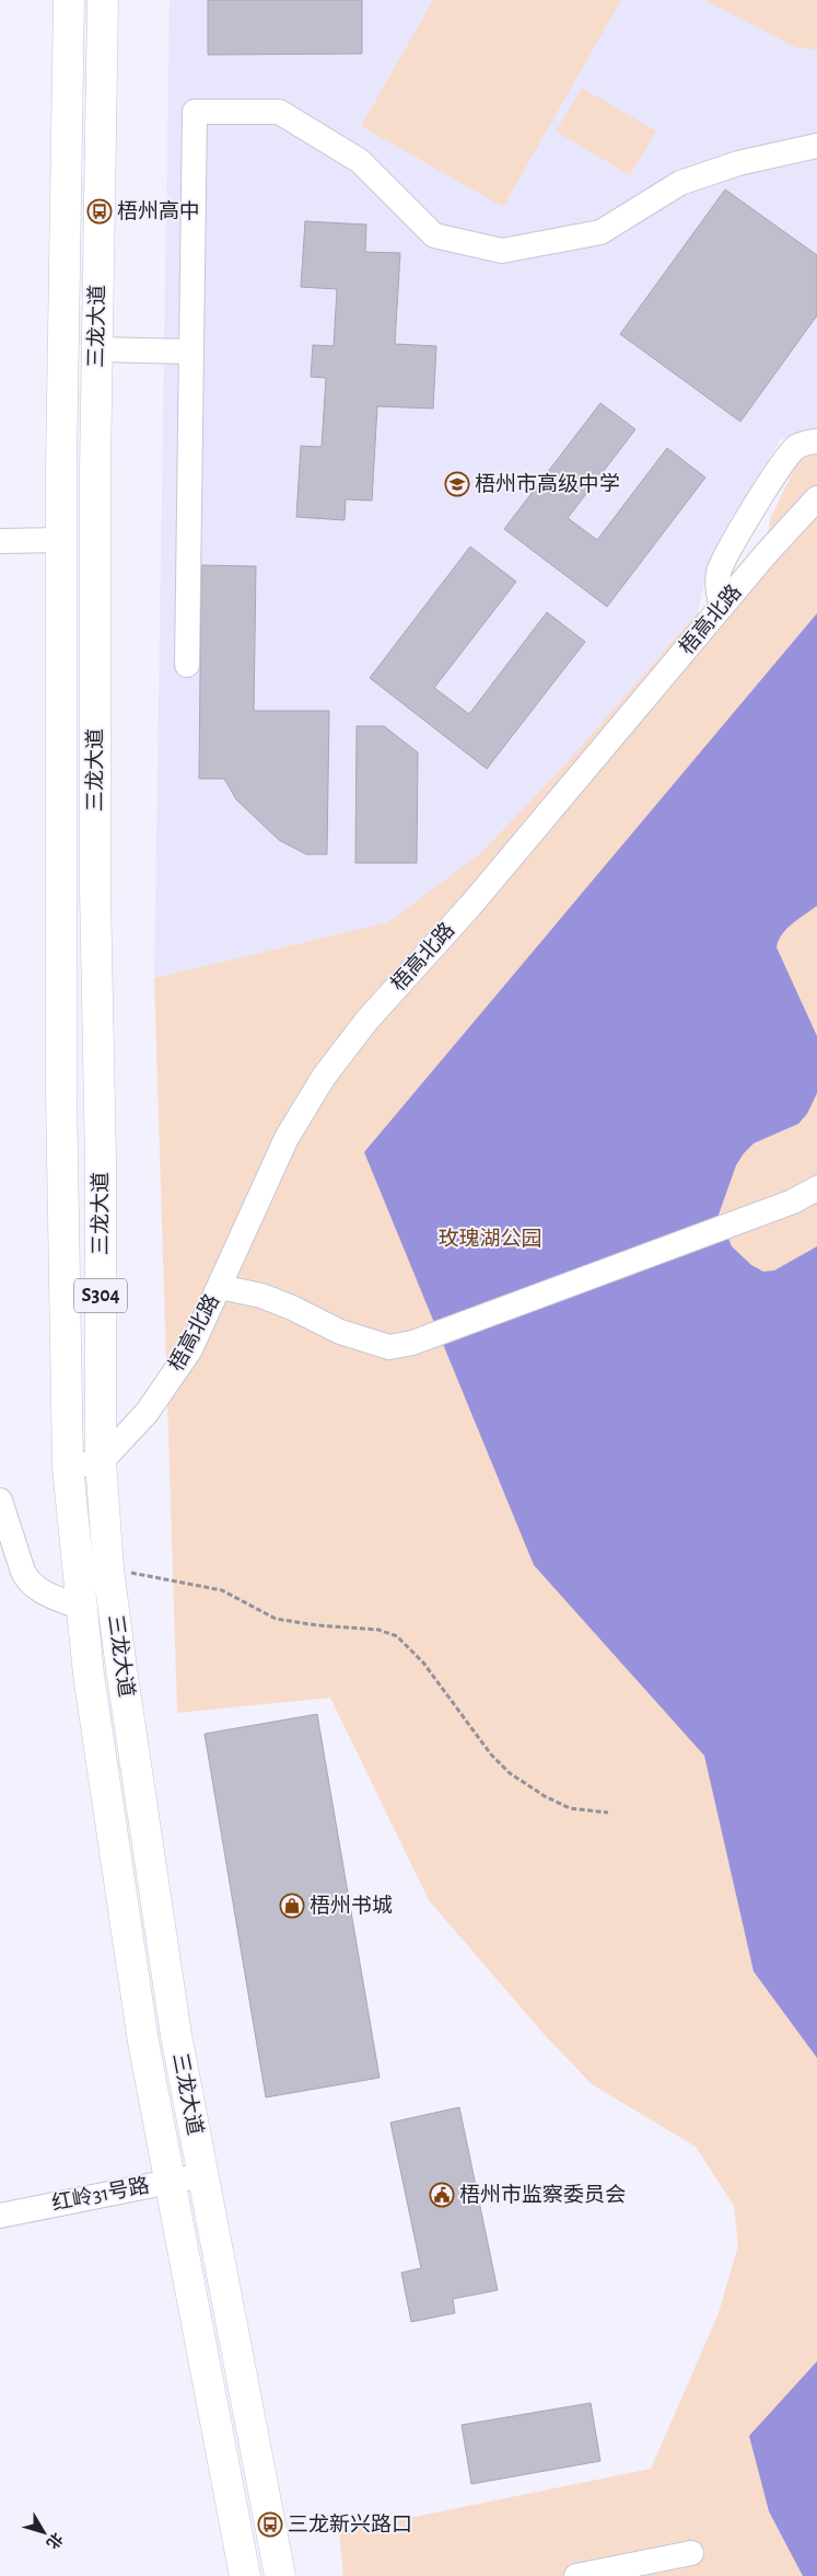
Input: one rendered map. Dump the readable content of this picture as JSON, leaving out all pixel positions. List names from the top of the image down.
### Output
{
  "streets": {
    "main road": ["三龙大道", "S304"],
    "street": ["梧高北路", "红岭31号路"]
  },
  "crossings": [
    ["三龙大道", "梧高北路"],
    ["三龙大道", "红岭31号路"]
  ],
  "parks": ["玫瑰湖公园"],
  "places": {
    "bus stop": ["梧州高中", "三龙新兴路口"],
    "school or university": ["梧州市高级中学"],
    "shop": ["梧州书城"],
    "public building": ["梧州市监察委员会"]
  },
  "north": "bottom right"
}
